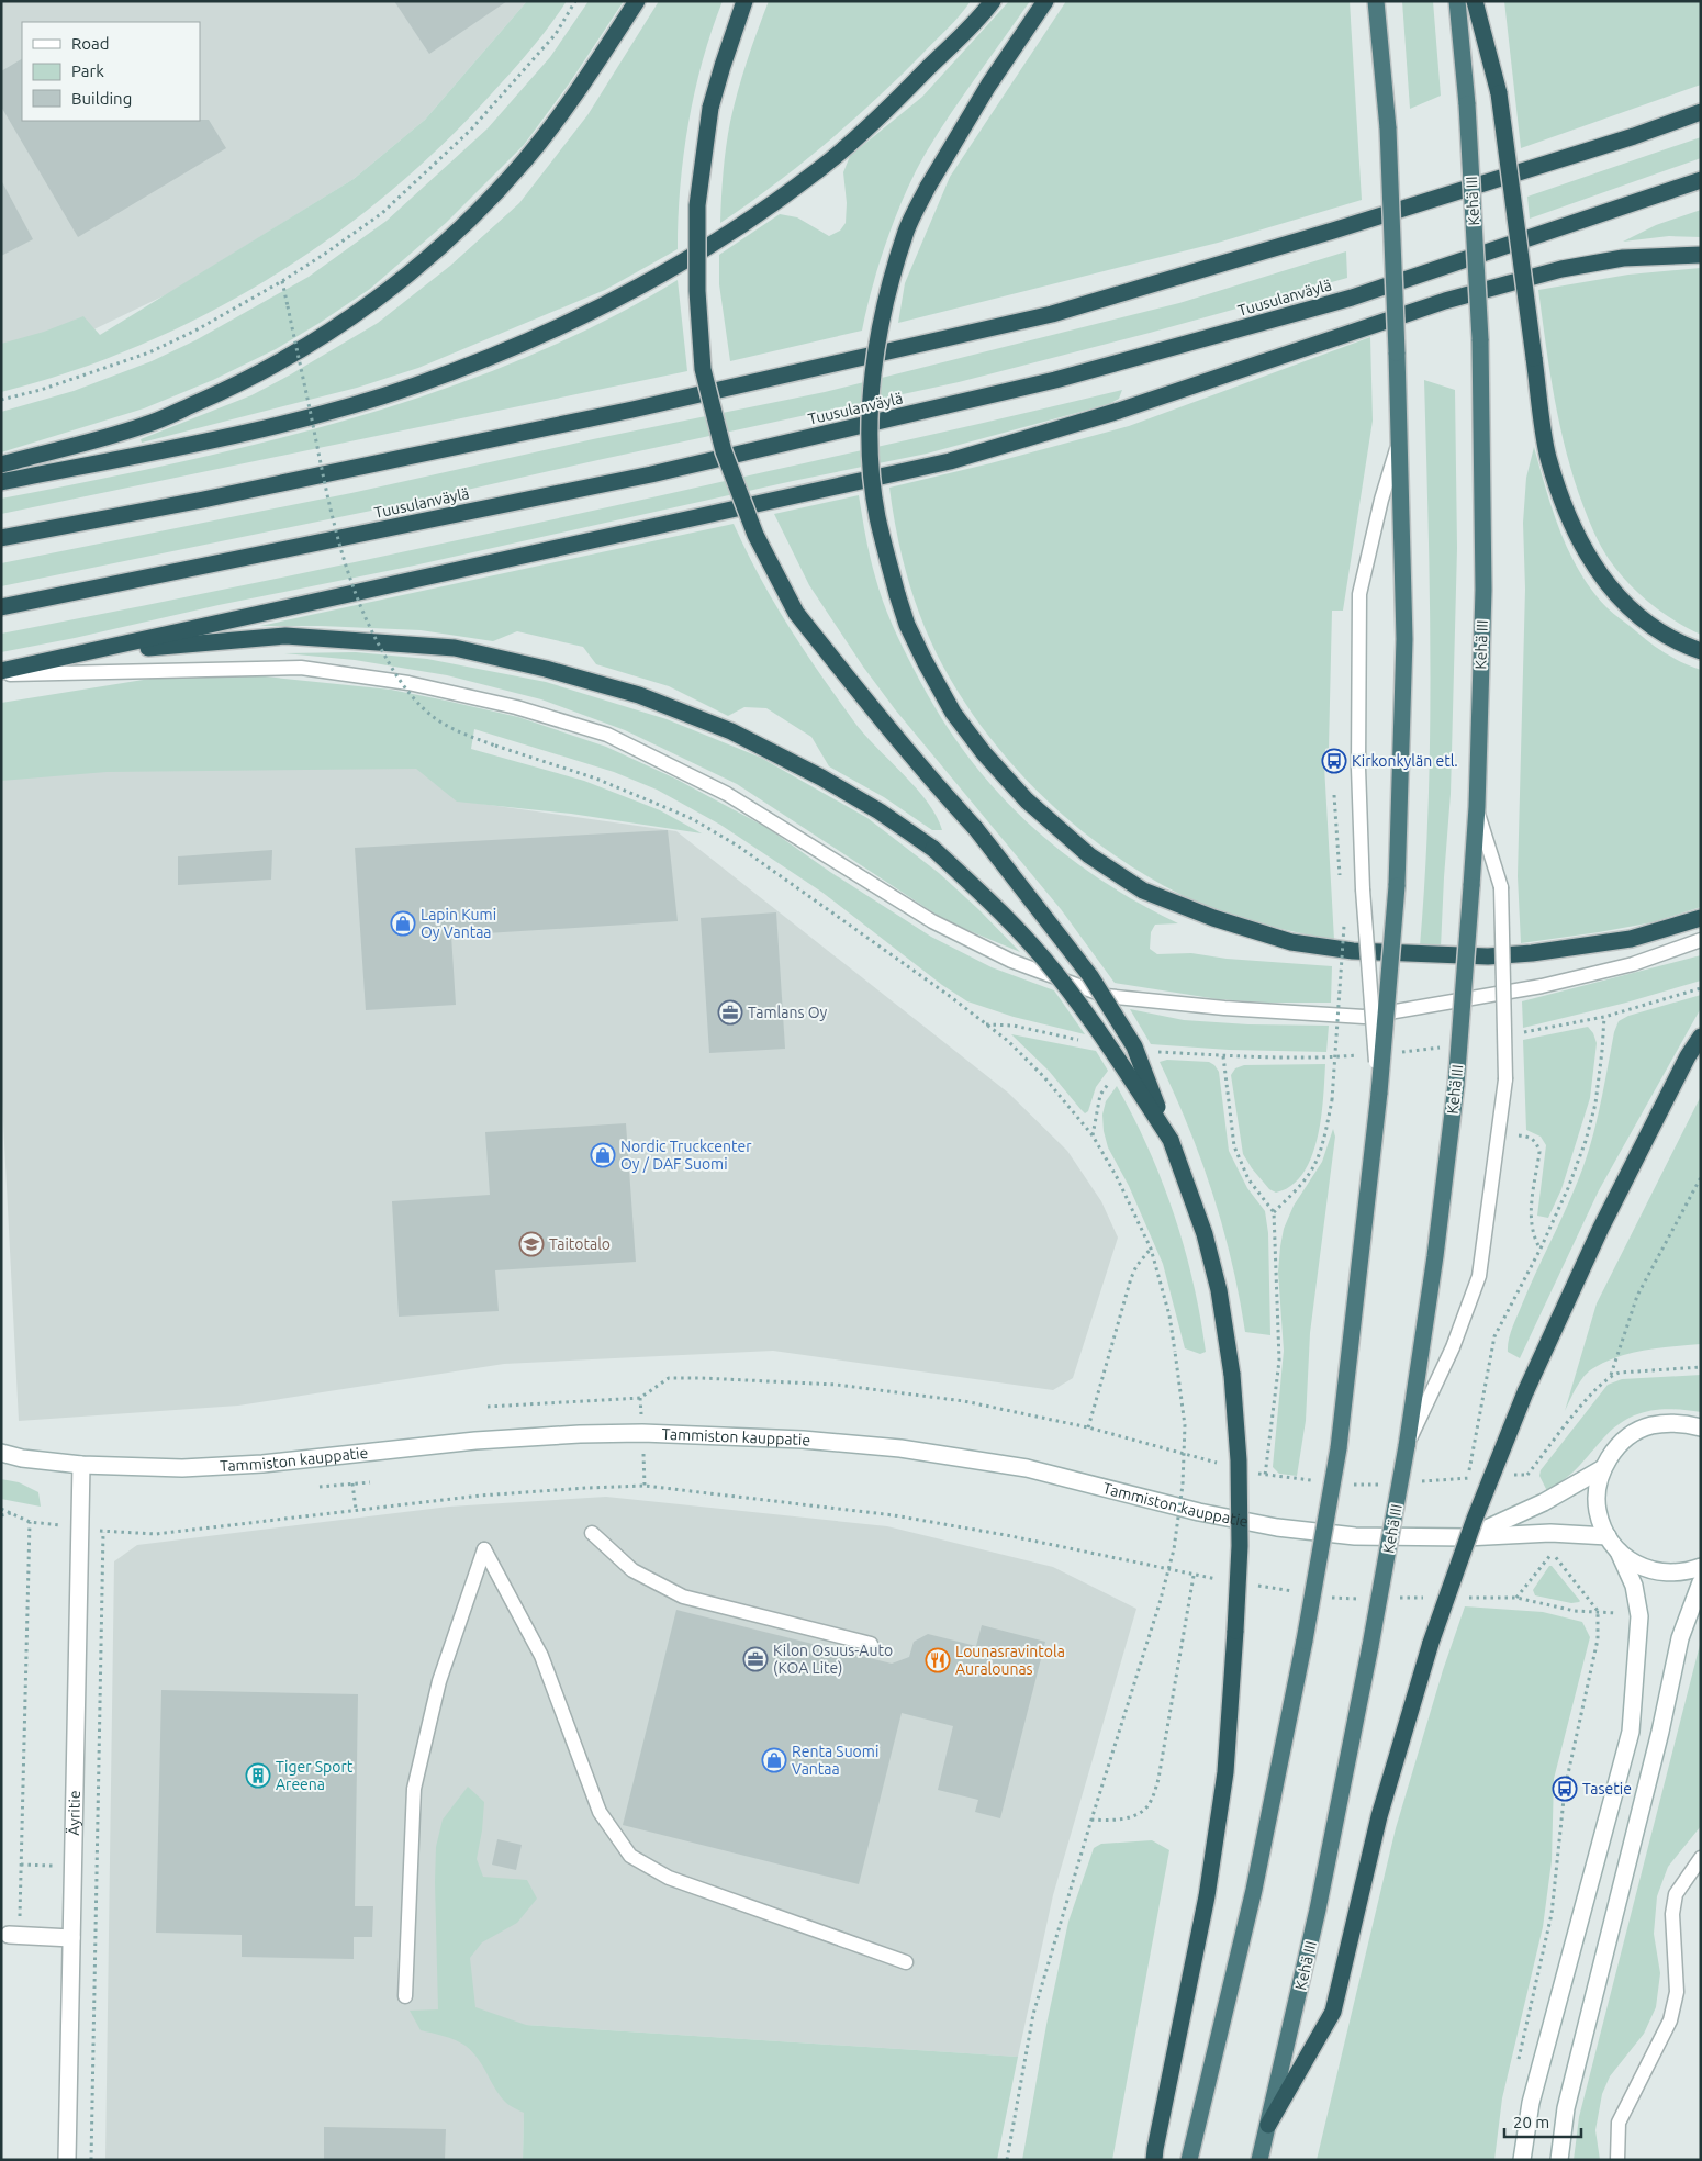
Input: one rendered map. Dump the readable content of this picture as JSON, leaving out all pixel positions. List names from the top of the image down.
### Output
{
  "streets": {
    "highway": ["Kehä III", "Tuusulanväylä"],
    "main road": ["Tammiston kauppatie", "Äyritie"]
  },
  "crossings": [
    ["Tammiston kauppatie", "Äyritie"]
  ],
  "places": {
    "bus stop": ["Kirkonkylän etl.", "Tasetie"],
    "shop": ["Lapin Kumi Oy Vantaa", "Nordic Truckcenter Oy / DAF Suomi", "Renta Suomi Vantaa"],
    "office": ["Tamlans Oy", "Kilon Osuus-Auto (KOA Lite)"],
    "school or university": ["Taitotalo"],
    "restaurant": ["Lounasravintola Auralounas"],
    "building": ["Tiger Sport Areena"]
  },
  "legend": ["Road", "Park", "Building"],
  "scale_bar": "20 m"
}
